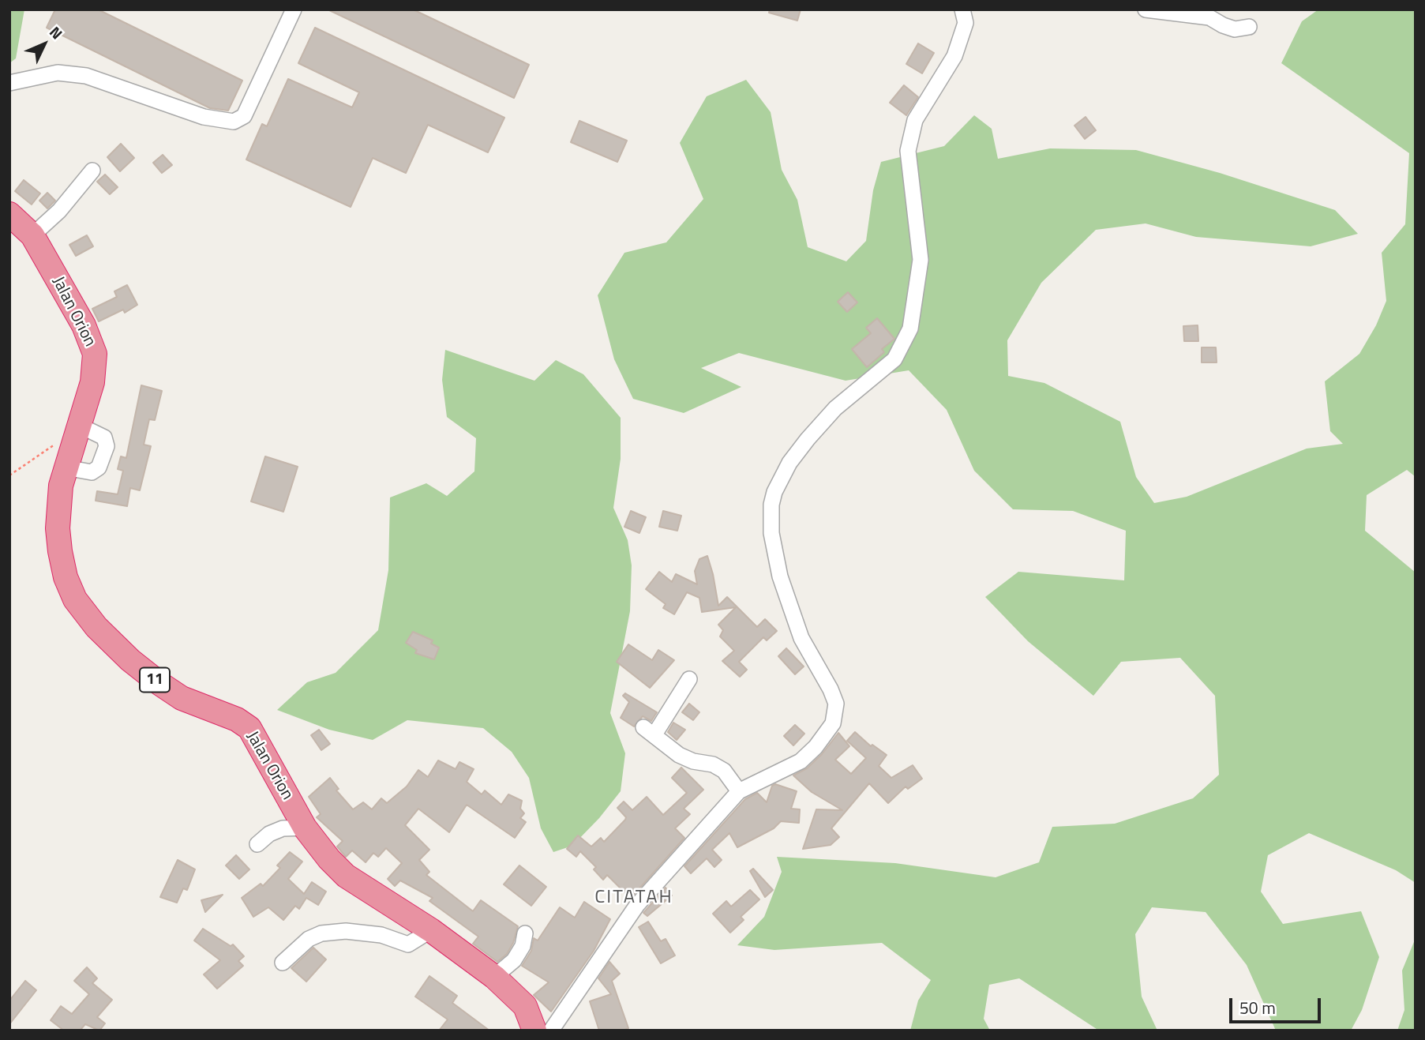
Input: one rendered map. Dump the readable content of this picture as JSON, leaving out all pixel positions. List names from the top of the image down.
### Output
{
  "streets": {
    "highway": ["Jalan Orion", "11"]
  },
  "districts": ["CITATAH"],
  "scale_bar": "50 m",
  "north": "top right"
}
